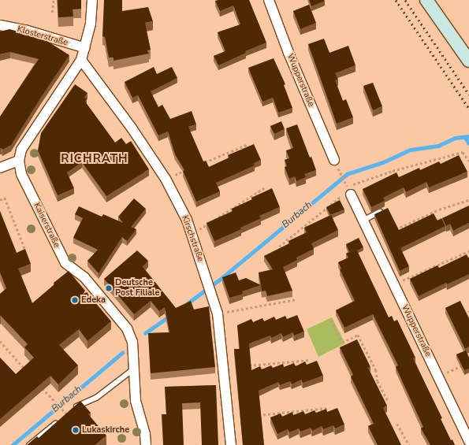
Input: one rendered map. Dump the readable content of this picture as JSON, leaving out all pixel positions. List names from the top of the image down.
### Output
{
  "streets": {
    "street": [
      "Klosterstraße",
      "Wupperstraße",
      "Kaiserstraße",
      "Kirschstraße"
    ]
  },
  "districts": ["RICHRATH"],
  "water": ["Burbach"],
  "places": ["Deutsche Post Filiale", "Edeka", "Lukaskirche"]
}
